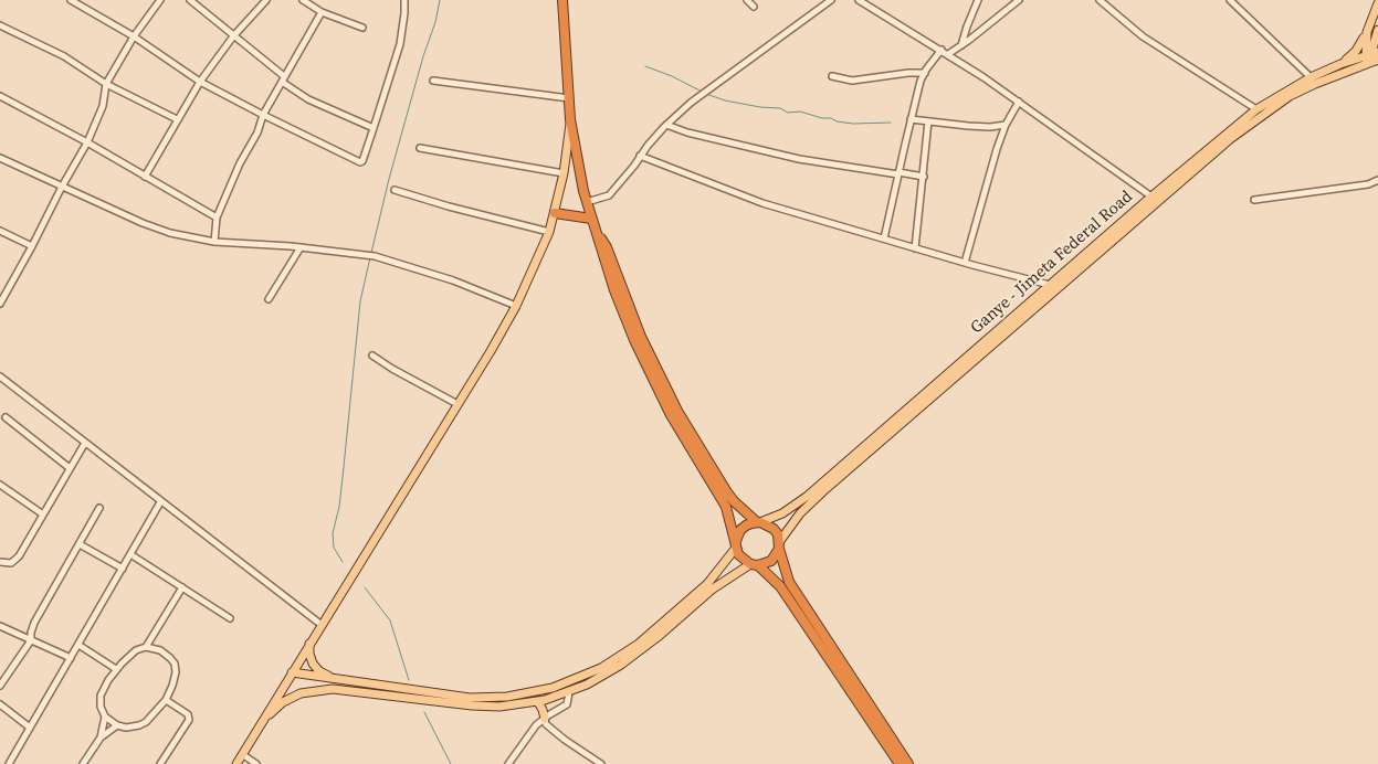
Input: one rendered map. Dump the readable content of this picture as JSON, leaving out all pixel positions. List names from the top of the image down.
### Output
{
  "streets": {
    "main road": ["Ganye - Jimeta Federal Road"]
  }
}
